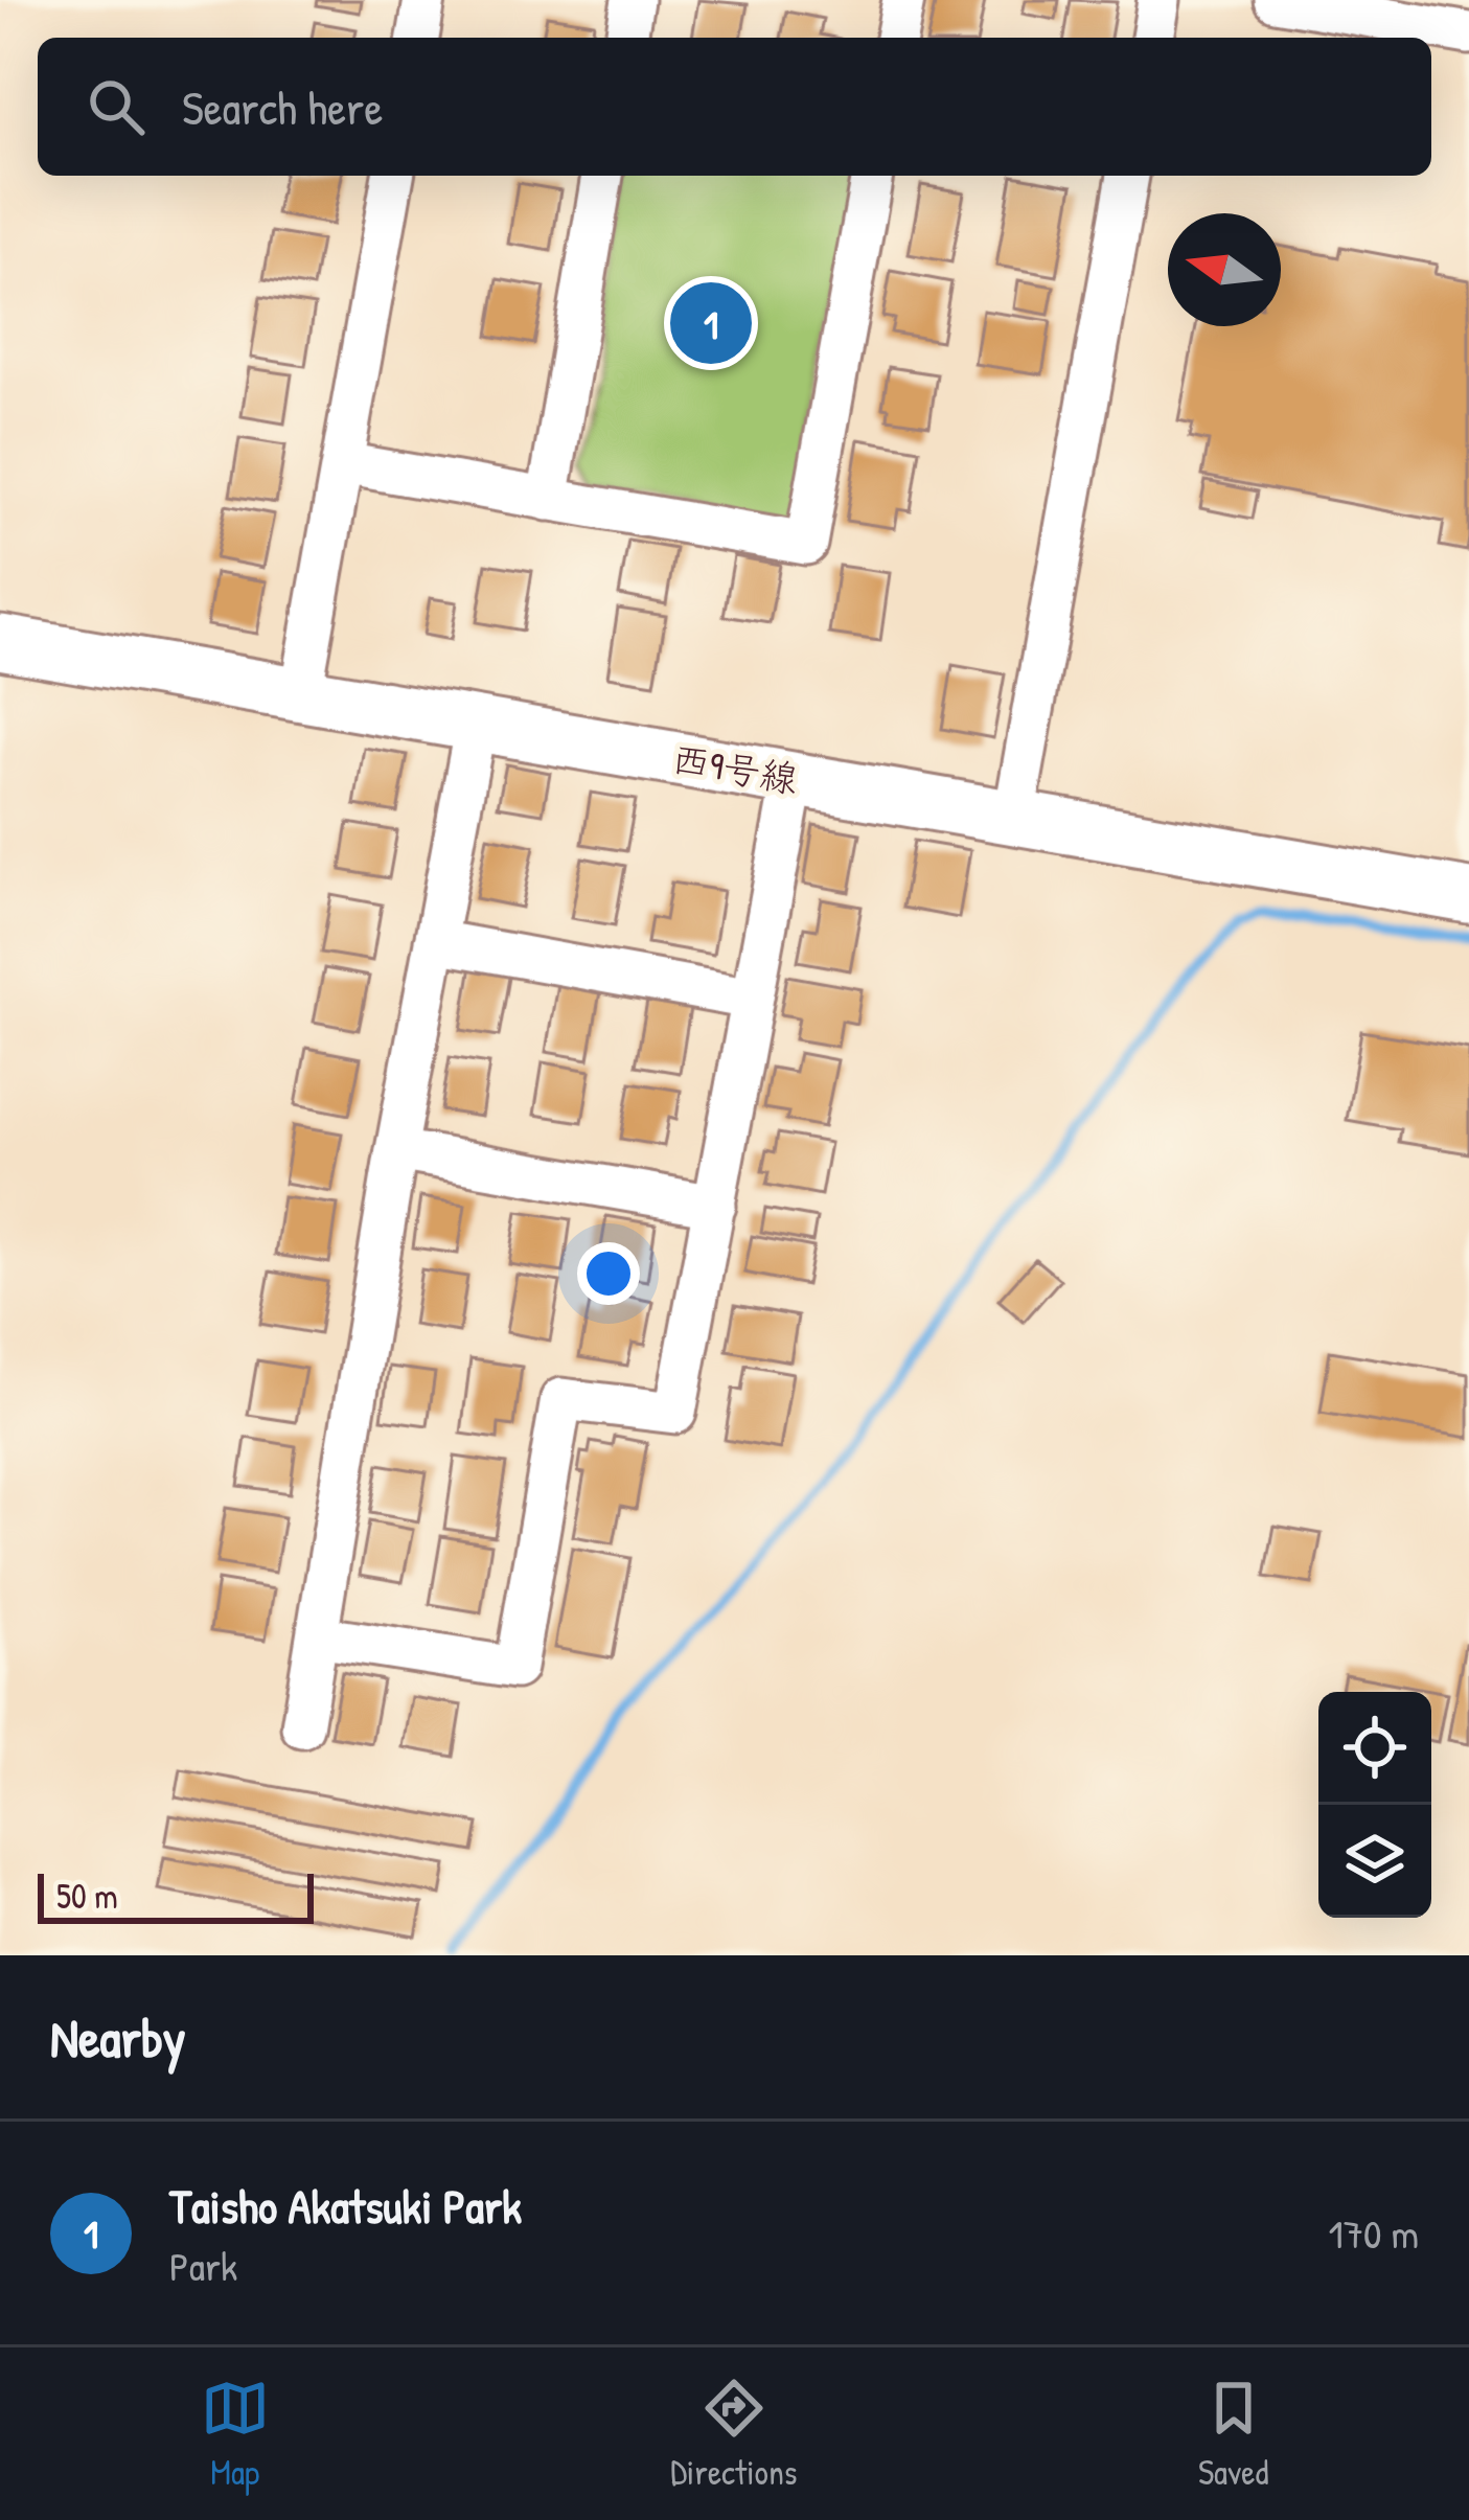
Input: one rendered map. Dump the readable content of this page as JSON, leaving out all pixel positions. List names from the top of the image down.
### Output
{
  "streets": {
    "street": ["西9号線"]
  },
  "scale_bar": "50 m",
  "north": "left",
  "page": {
    "search": "Search here",
    "pins": "1",
    "scale": "50 m",
    "heading": "Nearby",
    "list": [
      {
        "mark": "1",
        "name": "Taisho Akatsuki Park",
        "note": "Park",
        "value": "170 m"
      }
    ],
    "nav": ["Map", "Directions", "Saved"]
  }
}
